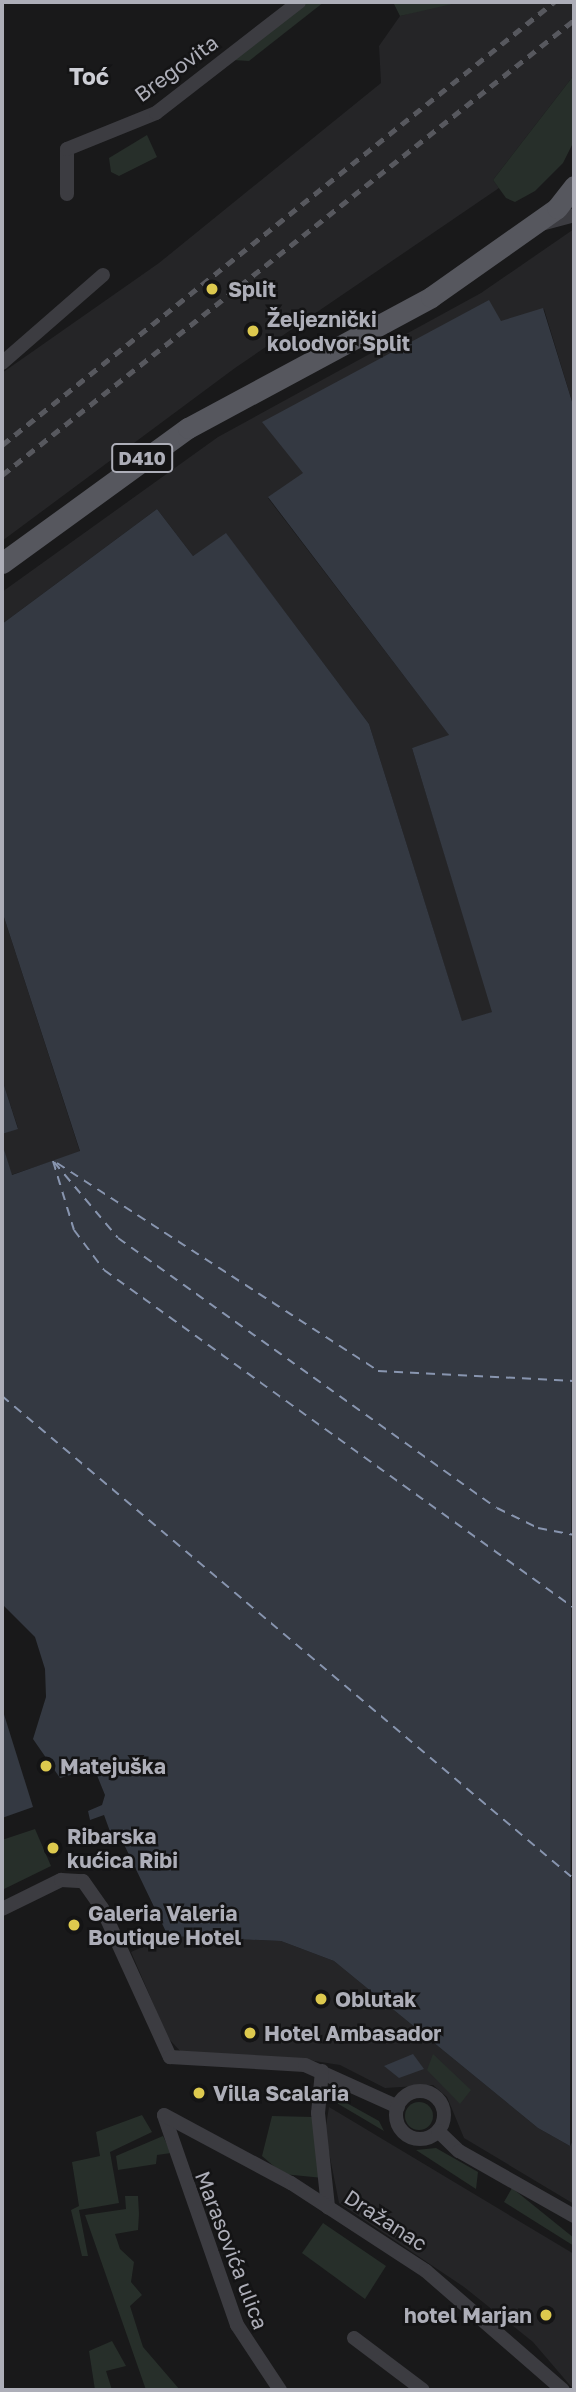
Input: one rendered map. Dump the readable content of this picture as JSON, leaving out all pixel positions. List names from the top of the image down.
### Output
{
  "streets": {
    "main road": ["D410"],
    "street": ["Bregovita", "Dražanac", "Marasovića ulica"]
  },
  "crossings": [
    ["Dražanac", "Marasovića ulica"]
  ],
  "districts": ["Toć"],
  "places": [
    "Split",
    "Željeznički kolodvor Split",
    "Matejuška",
    "Ribarska kućica Ribi",
    "Galeria Valeria Boutique Hotel",
    "Oblutak",
    "Hotel Ambasador",
    "Villa Scalaria",
    "hotel Marjan"
  ]
}
